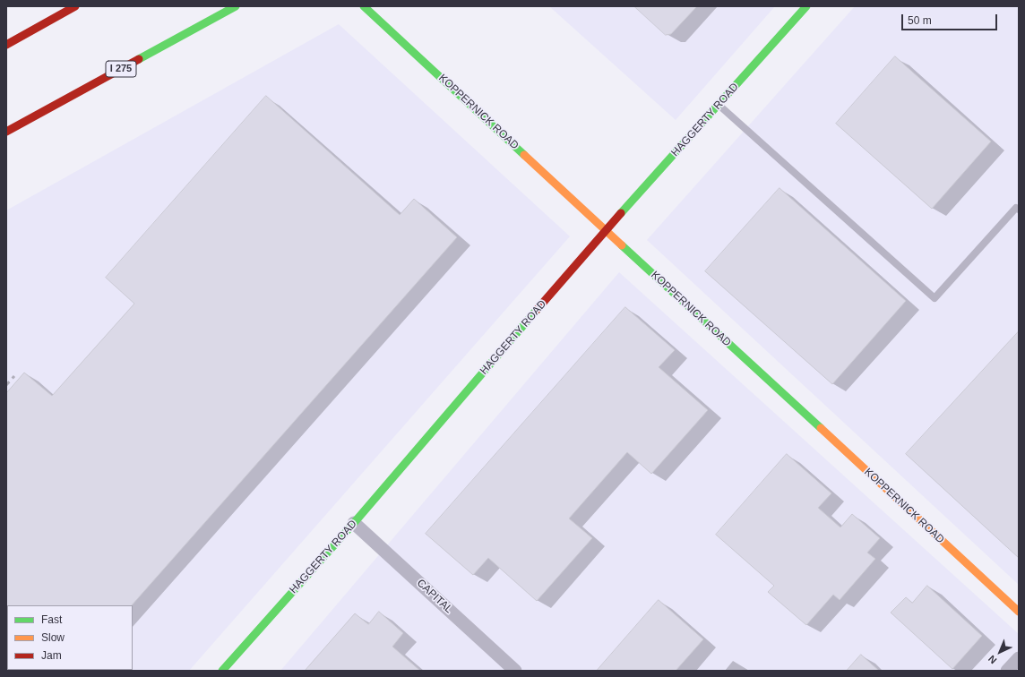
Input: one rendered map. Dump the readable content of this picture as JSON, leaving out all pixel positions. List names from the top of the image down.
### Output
{
  "streets": {
    "main road": ["I 275", "KOPPERNICK ROAD", "HAGGERTY ROAD"],
    "street": ["CAPITAL"]
  },
  "crossings": [
    ["KOPPERNICK ROAD", "HAGGERTY ROAD"],
    ["HAGGERTY ROAD", "CAPITAL"]
  ],
  "legend": ["Fast", "Slow", "Jam"],
  "scale_bar": "50 m",
  "north": "bottom left"
}
